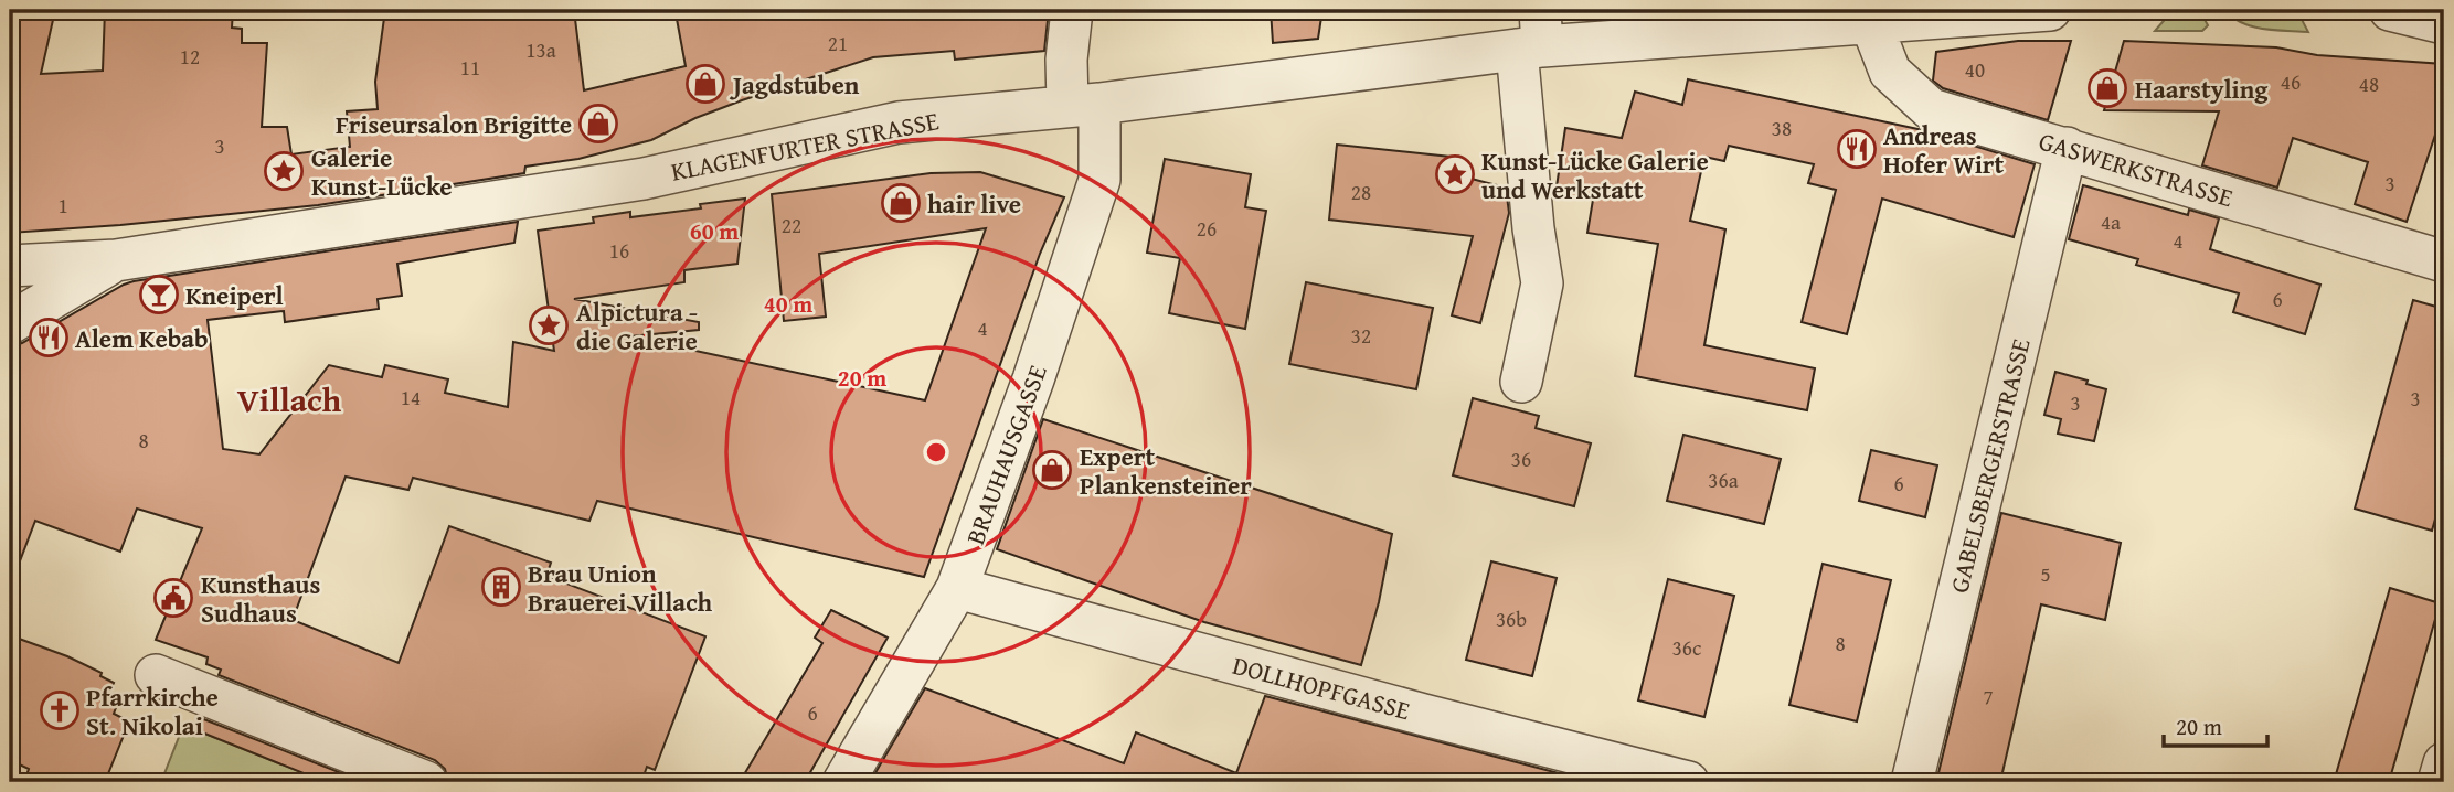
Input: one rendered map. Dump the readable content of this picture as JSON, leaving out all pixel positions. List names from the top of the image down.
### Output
{
  "streets": {
    "street": [
      "KLAGENFURTER STRASSE",
      "GASWERKSTRASSE",
      "BRAUHAUSGASSE",
      "GABELSBERGERSTRASSE",
      "DOLLHOPFGASSE"
    ]
  },
  "crossings": [
    ["KLAGENFURTER STRASSE", "GASWERKSTRASSE"],
    ["KLAGENFURTER STRASSE", "BRAUHAUSGASSE"],
    ["GASWERKSTRASSE", "GABELSBERGERSTRASSE"],
    ["BRAUHAUSGASSE", "DOLLHOPFGASSE"]
  ],
  "districts": ["Villach"],
  "places": {
    "shop": [
      "Jagdstuben",
      "Haarstyling",
      "Friseursalon Brigitte",
      "hair live",
      "Expert Plankensteiner"
    ],
    "restaurant": ["Andreas Hofer Wirt", "Alem Kebab"],
    "place": ["Galerie Kunst-Lücke", "Kunst-Lücke Galerie und Werkstatt", "Alpictura - die Galerie"],
    "bar": ["Kneiperl"],
    "building": ["Brau Union Brauerei Villach"],
    "public building": ["Kunsthaus Sudhaus"],
    "church": ["Pfarrkirche St. Nikolai"]
  },
  "house_numbers": [
    "21",
    "13a",
    "12",
    "11",
    "40",
    "46",
    "48",
    "38",
    "3",
    "3",
    "28",
    "1",
    "4a",
    "22",
    "26",
    "4",
    "16",
    "6",
    "4",
    "32",
    "14",
    "3",
    "3",
    "8",
    "36",
    "36a",
    "6",
    "5",
    "36b",
    "8",
    "36c",
    "7",
    "6"
  ],
  "scale_bar": "20 m",
  "rings": ["60 m", "40 m", "20 m"]
}
